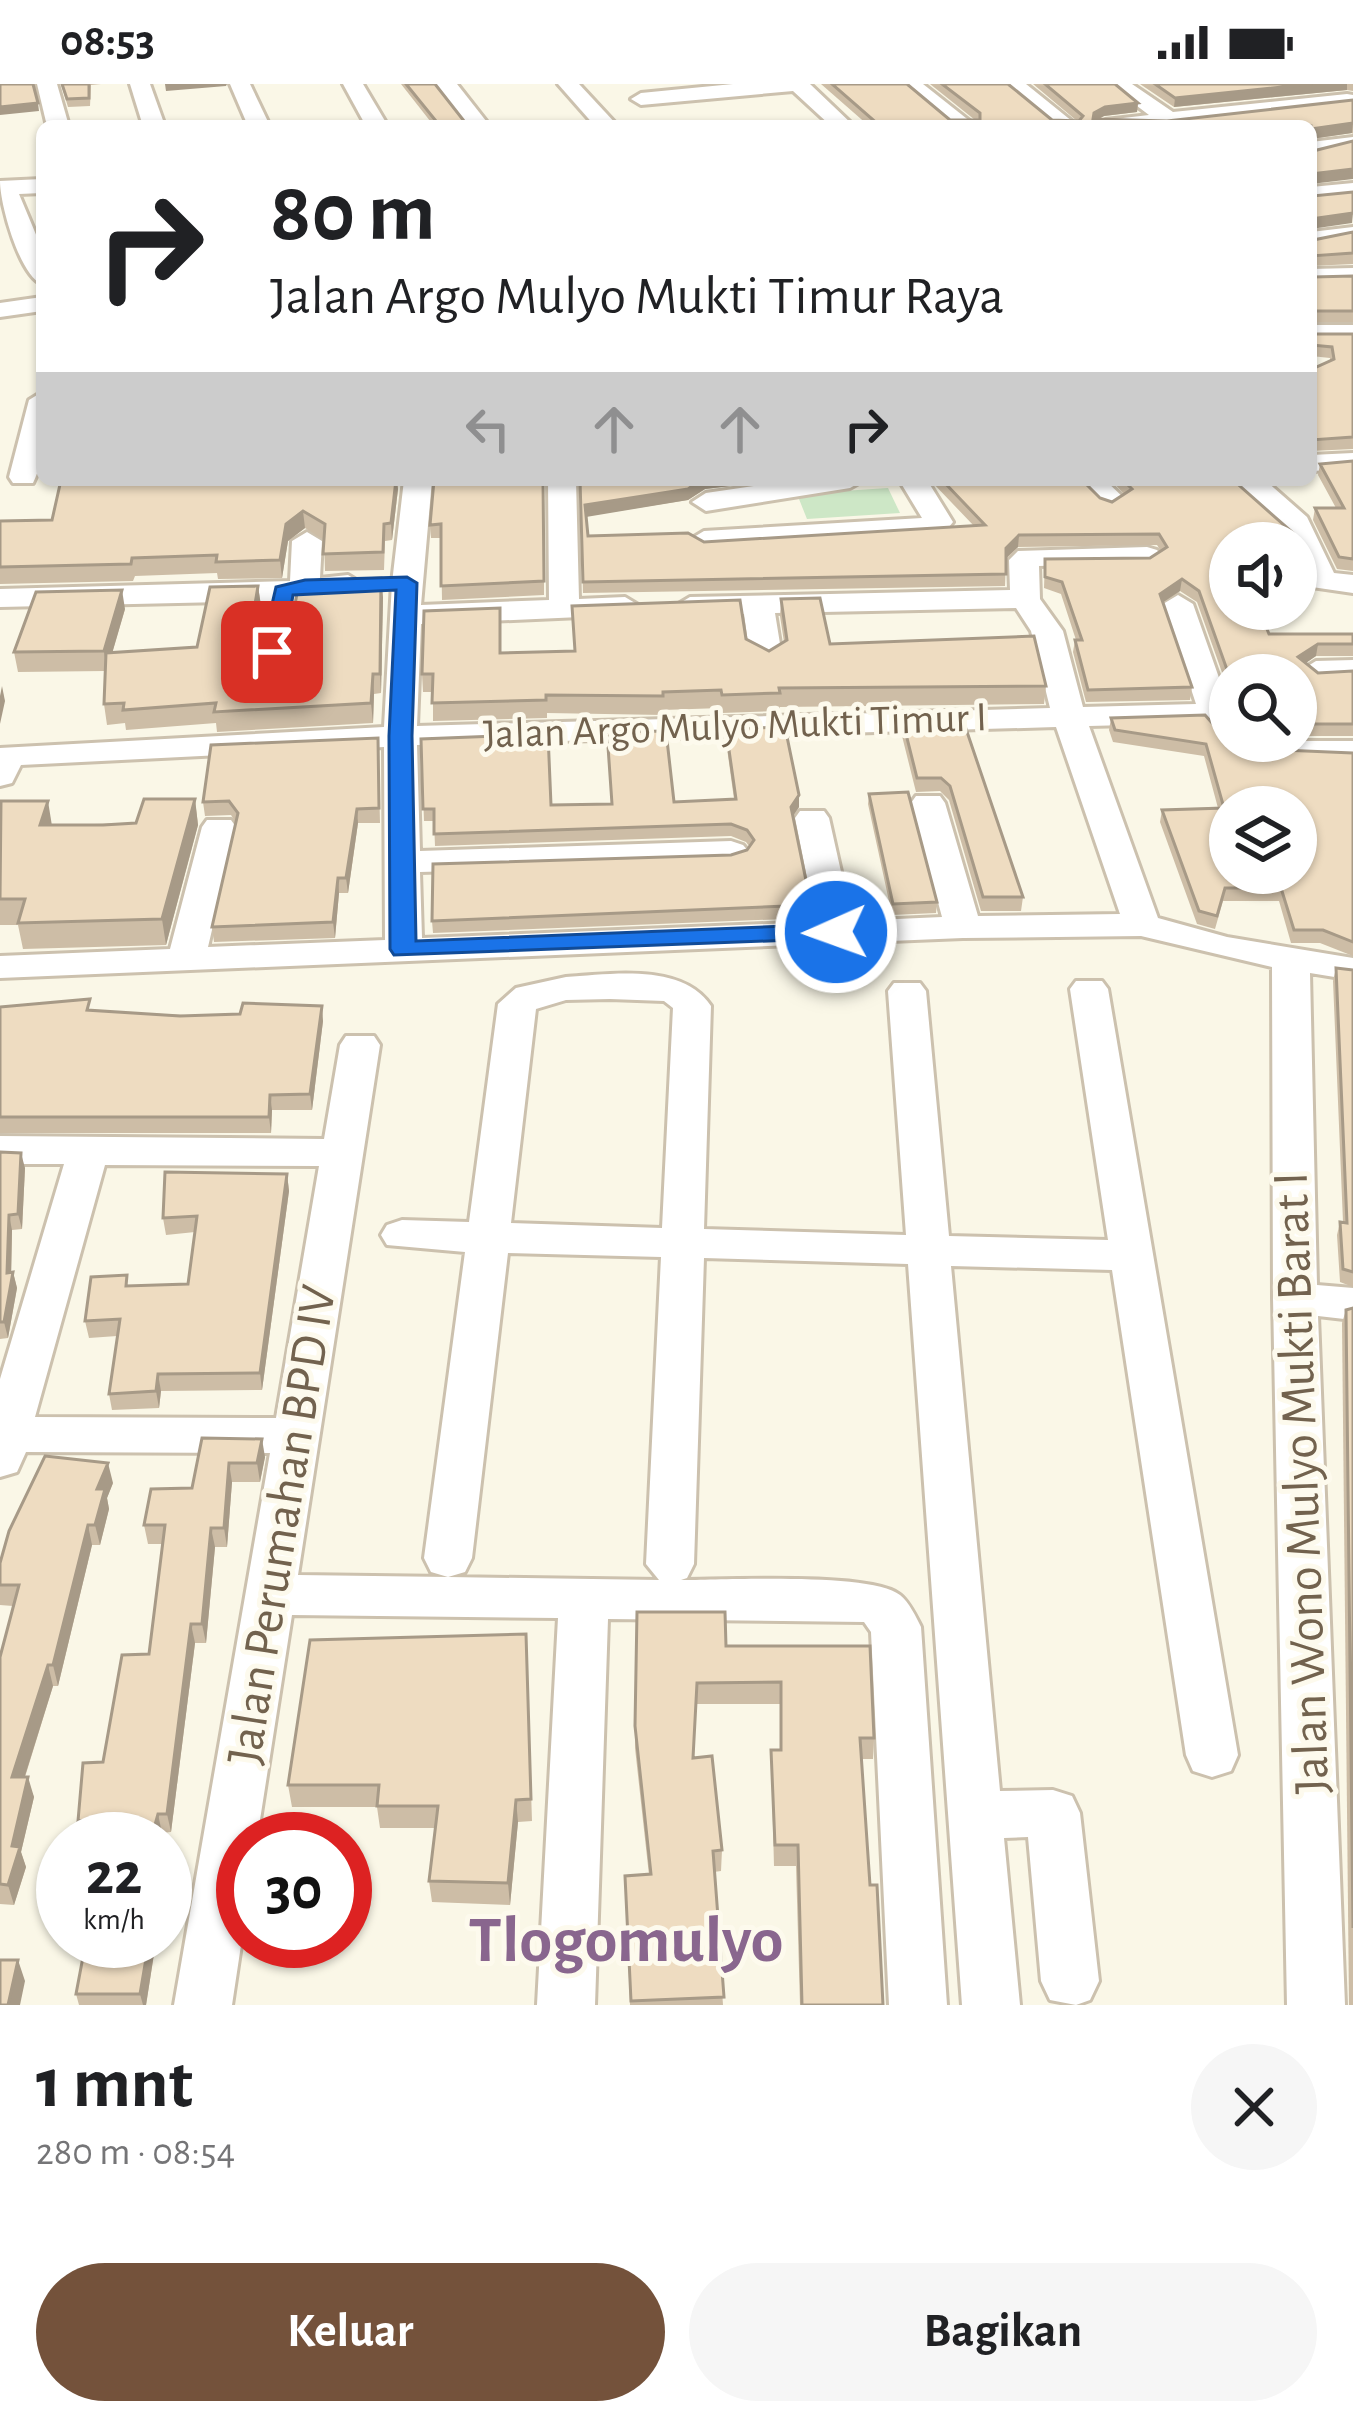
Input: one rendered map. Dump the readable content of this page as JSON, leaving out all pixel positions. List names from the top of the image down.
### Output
{
  "streets": {
    "street": ["Jalan Argo Mulyo Mukti Timur I", "Jalan Wono Mulyo Mukti Barat I", "Jalan Perumahan BPD IV"]
  },
  "districts": ["Tlogomulyo"],
  "page": {
    "status": "08:53",
    "turn": ["80 m", "Jalan Argo Mulyo Mukti Timur Raya"],
    "speed": "22 km/h",
    "limit": "30",
    "heading": ["1 mnt", "280 m · 08:54"],
    "buttons": ["Keluar", "Bagikan"]
  }
}
